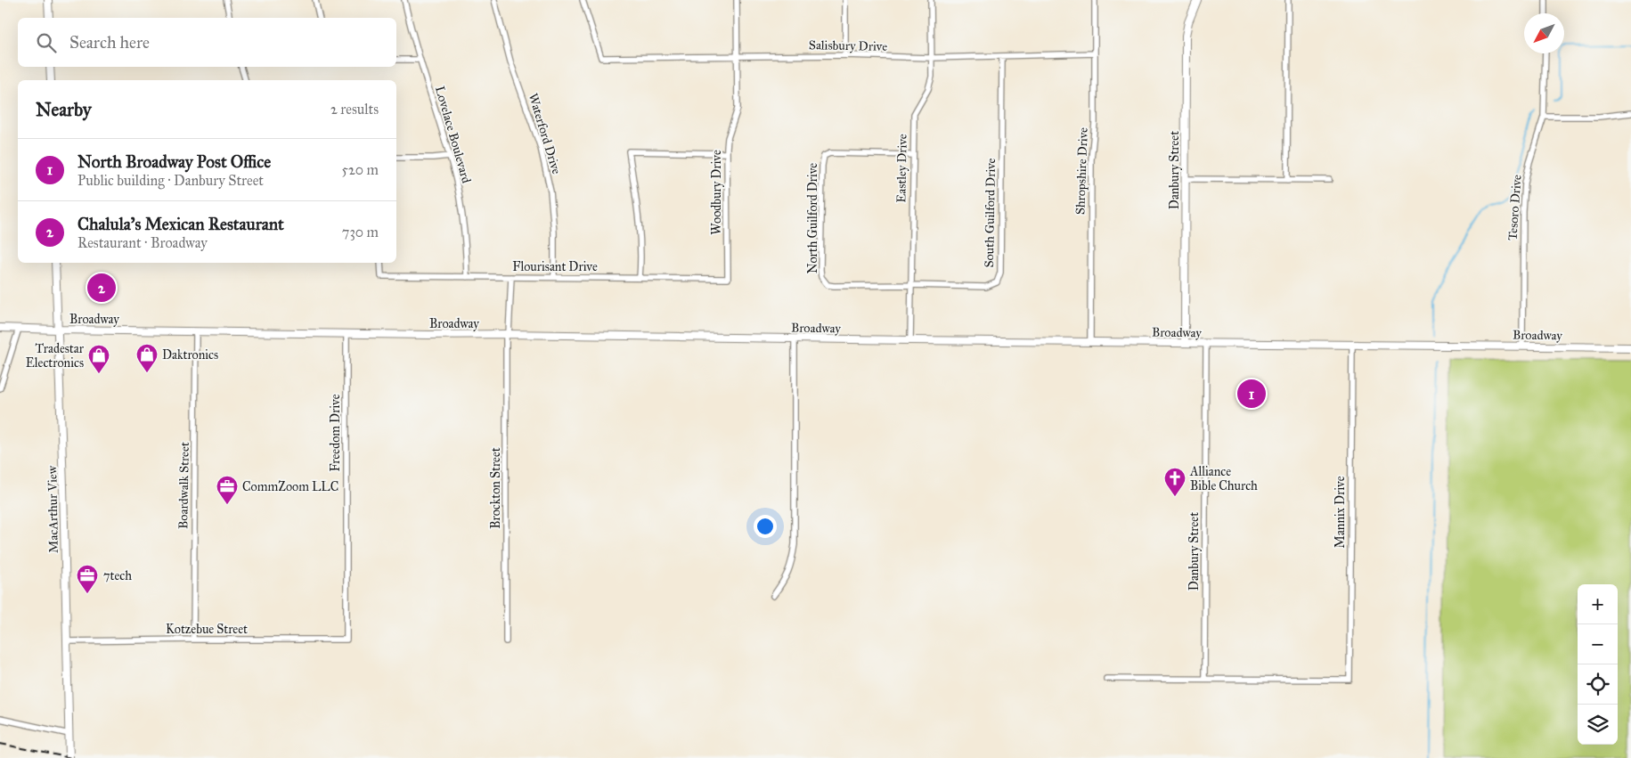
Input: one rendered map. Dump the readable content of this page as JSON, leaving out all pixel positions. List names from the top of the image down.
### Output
{
  "streets": {
    "main road": ["Danbury Street", "Broadway", "MacArthur View"],
    "street": [
      "Salisbury Drive",
      "Waterford Drive",
      "Lovelace Boulevard",
      "Eastley Drive",
      "Shropshire Drive",
      "Woodbury Drive",
      "Tesoro Drive",
      "South Guilford Drive",
      "North Guilford Drive",
      "Flourisant Drive",
      "Freedom Drive",
      "Boardwalk Street",
      "Brockton Street",
      "Mannix Drive",
      "Kotzebue Street"
    ]
  },
  "crossings": [
    ["Salisbury Drive", "Eastley Drive"],
    ["Salisbury Drive", "Shropshire Drive"],
    ["Salisbury Drive", "Woodbury Drive"],
    ["Salisbury Drive", "South Guilford Drive"],
    ["Waterford Drive", "Flourisant Drive"],
    ["Lovelace Boulevard", "Flourisant Drive"],
    ["Eastley Drive", "South Guilford Drive"],
    ["Eastley Drive", "North Guilford Drive"],
    ["Eastley Drive", "Broadway"],
    ["Danbury Street", "Broadway"],
    ["Danbury Street", "Mannix Drive"],
    ["Shropshire Drive", "Broadway"],
    ["Woodbury Drive", "Flourisant Drive"],
    ["Tesoro Drive", "Broadway"],
    ["South Guilford Drive", "North Guilford Drive"],
    ["Flourisant Drive", "Brockton Street"],
    ["Broadway", "Freedom Drive"],
    ["Broadway", "Boardwalk Street"],
    ["Broadway", "Brockton Street"],
    ["Broadway", "MacArthur View"],
    ["Broadway", "Mannix Drive"],
    ["Freedom Drive", "Kotzebue Street"],
    ["Boardwalk Street", "Kotzebue Street"],
    ["MacArthur View", "Kotzebue Street"]
  ],
  "places": {
    "shop": ["Daktronics", "Tradestar Electronics"],
    "church": ["Alliance Bible Church"],
    "office": ["CommZoom LLC", "7tech"]
  },
  "north": "bottom left",
  "page": {
    "search": "Search here",
    "heading": ["Nearby", "2 results"],
    "list": [
      {
        "mark": "1",
        "name": "North Broadway Post Office",
        "note": "Public building · Danbury Street",
        "value": "520 m"
      },
      {
        "mark": "2",
        "name": "Chalula's Mexican Restaurant",
        "note": "Restaurant · Broadway",
        "value": "730 m"
      }
    ],
    "pins": ["2", "1"],
    "map_buttons": ["+", "−"]
  }
}
